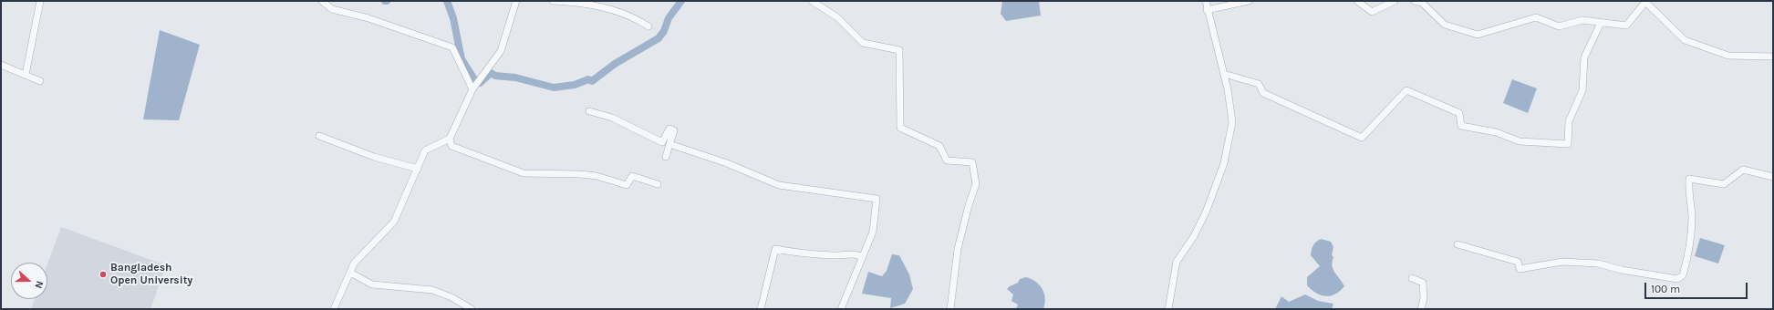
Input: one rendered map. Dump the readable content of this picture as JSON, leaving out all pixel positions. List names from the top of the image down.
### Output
{
  "places": ["Bangladesh Open University"],
  "scale_bar": "100 m",
  "north": "right"
}
